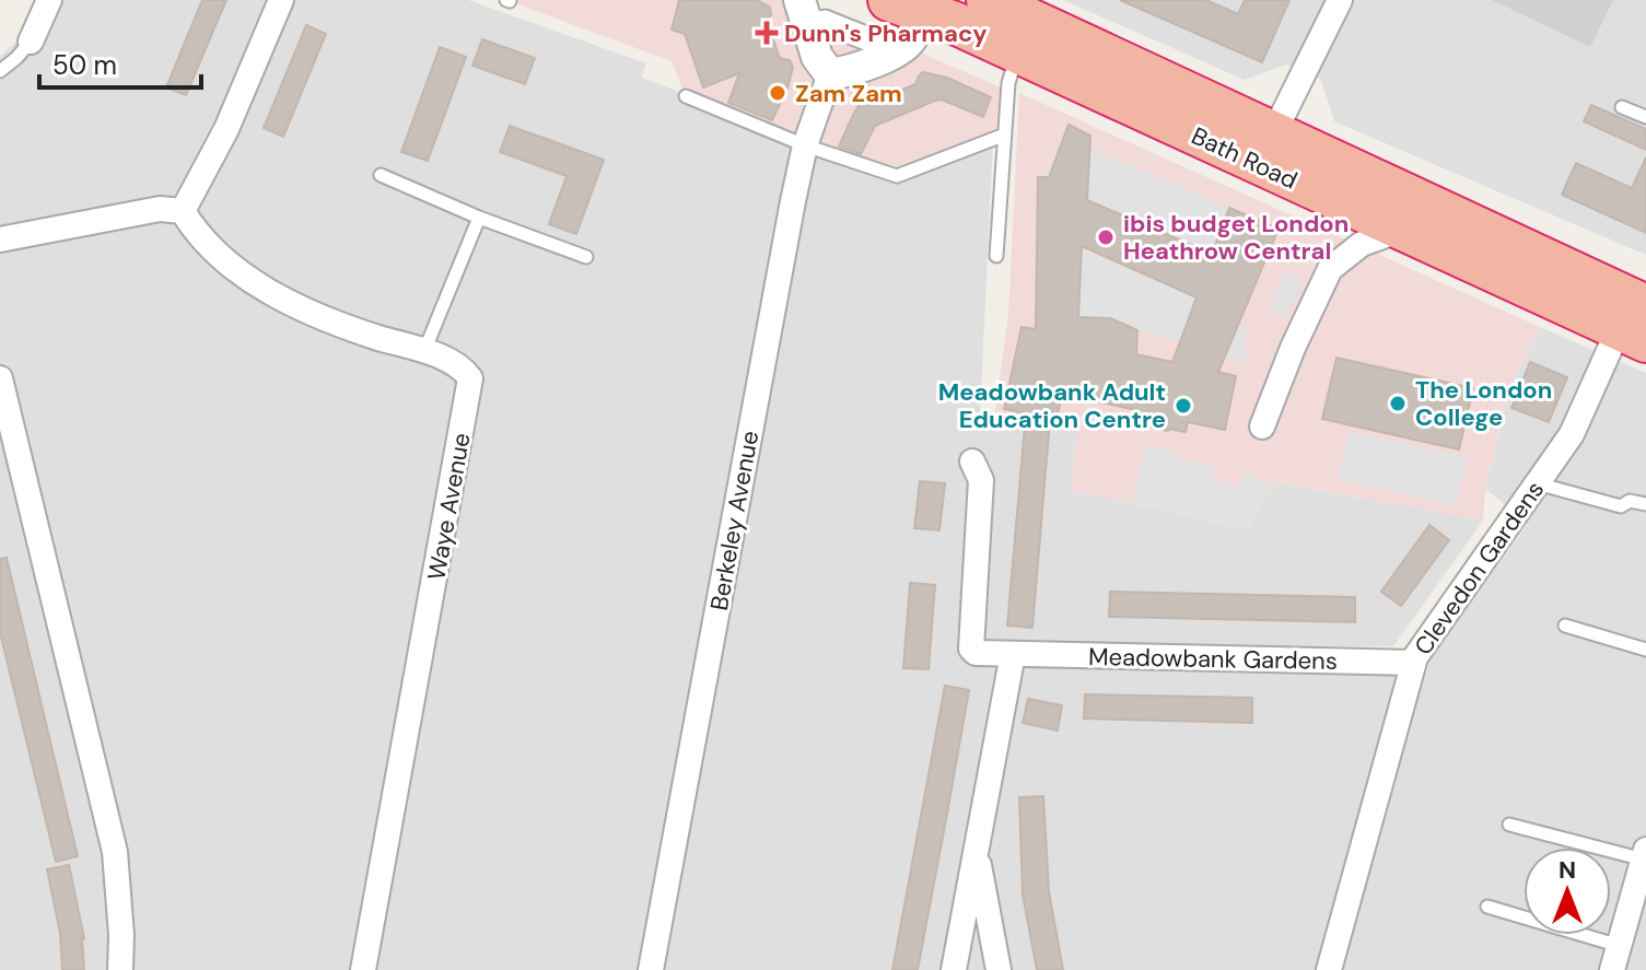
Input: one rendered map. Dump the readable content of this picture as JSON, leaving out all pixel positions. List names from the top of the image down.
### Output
{
  "streets": {
    "highway": ["Bath Road"],
    "street": [
      "Waye Avenue",
      "Berkeley Avenue",
      "Clevedon Gardens",
      "Meadowbank Gardens"
    ]
  },
  "crossings": [
    ["Bath Road", "Clevedon Gardens"],
    ["Clevedon Gardens", "Meadowbank Gardens"]
  ],
  "places": {
    "health": ["Dunn's Pharmacy"],
    "other": [
      "Zam Zam",
      "ibis budget London Heathrow Central",
      "The London College",
      "Meadowbank Adult Education Centre"
    ]
  },
  "scale_bar": "50 m",
  "north": "top"
}
